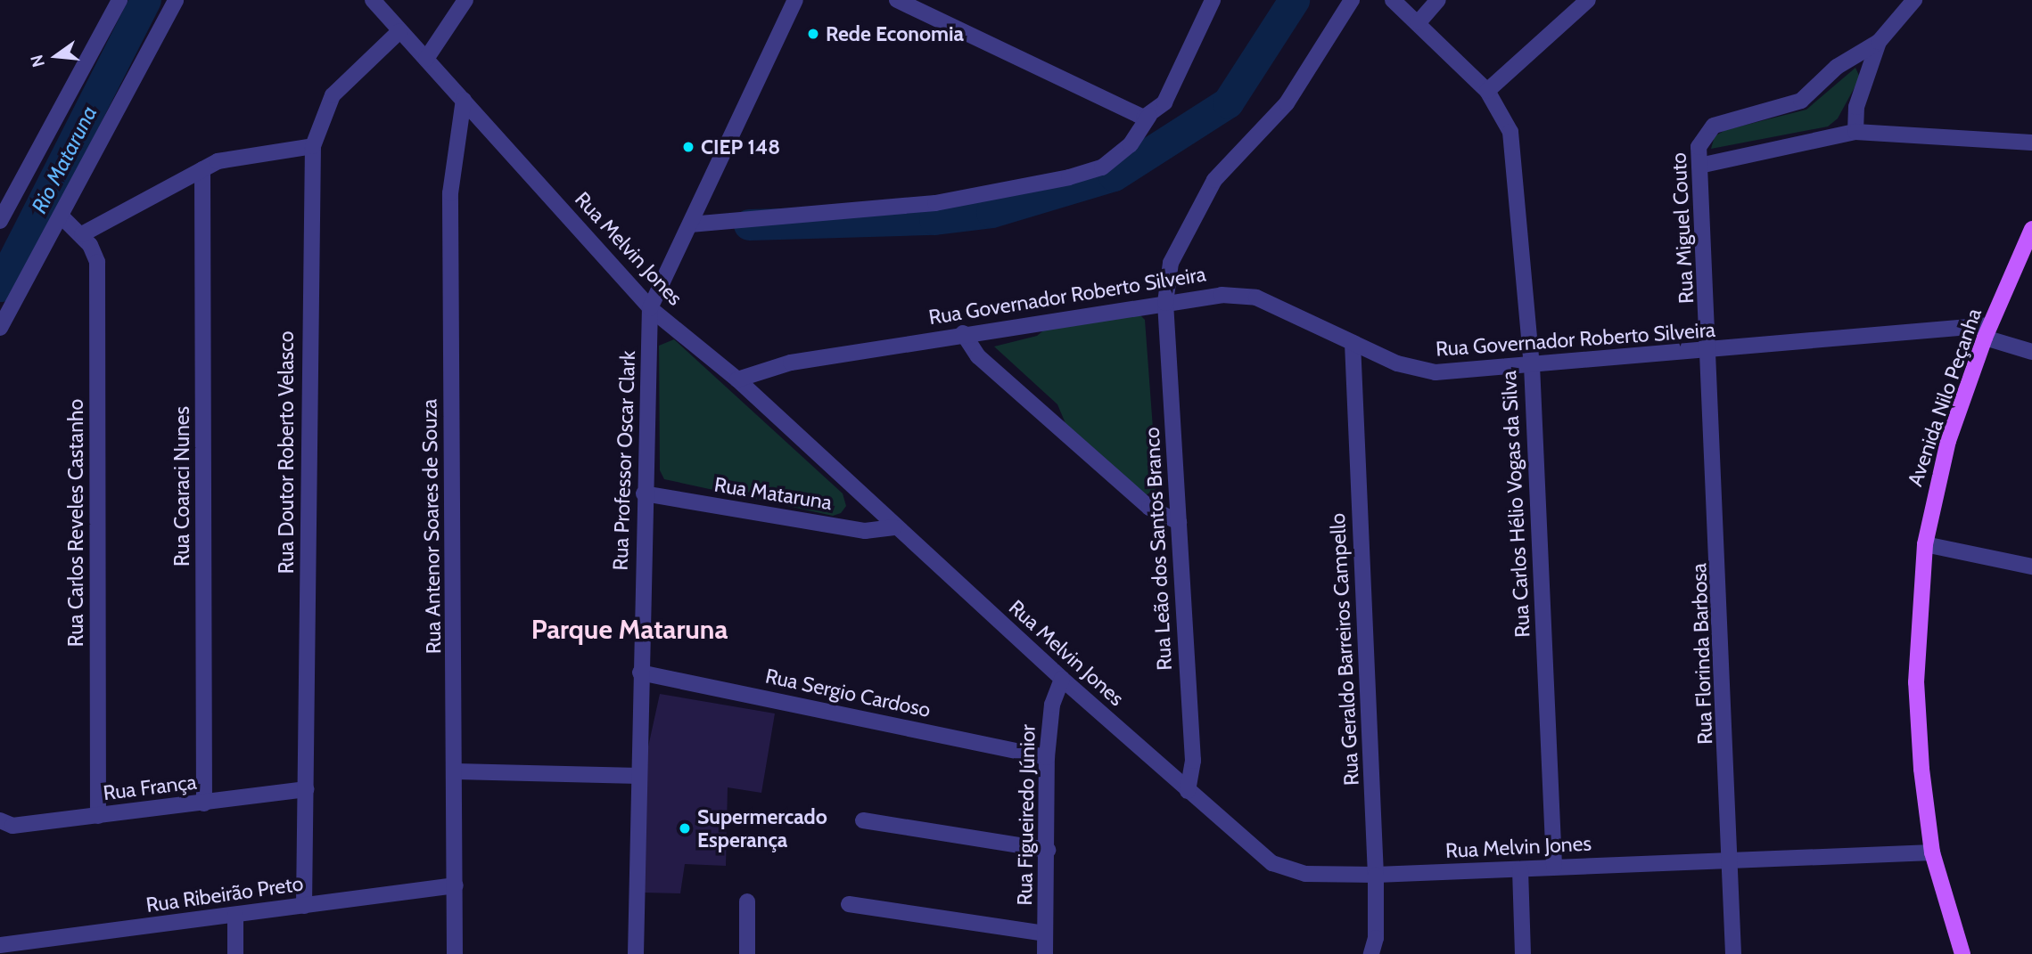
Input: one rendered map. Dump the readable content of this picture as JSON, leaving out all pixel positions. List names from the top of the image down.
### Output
{
  "streets": {
    "main road": ["Avenida Nilo Peçanha"],
    "street": [
      "Rua Miguel Couto",
      "Rua Melvin Jones",
      "Rua Governador Roberto Silveira",
      "Rua Doutor Roberto Velasco",
      "Rua Professor Oscar Clark",
      "Rua Coaraci Nunes",
      "Rua Mataruna",
      "Rua Carlos Hélio Vogas da Silva",
      "Rua Carlos Reveles Castanho",
      "Rua Antenor Soares de Souza",
      "Rua Leão dos Santos Branco",
      "Rua Geraldo Barreiros Campello",
      "Rua Florinda Barbosa",
      "Rua Sergio Cardoso",
      "Rua França",
      "Rua Figueiredo Júnior",
      "Rua Ribeirão Preto"
    ]
  },
  "crossings": [
    ["Rua Miguel Couto", "Rua Governador Roberto Silveira"],
    ["Rua Miguel Couto", "Rua Florinda Barbosa"],
    ["Rua Melvin Jones", "Rua Governador Roberto Silveira"],
    ["Rua Melvin Jones", "Avenida Nilo Peçanha"],
    ["Rua Melvin Jones", "Rua Doutor Roberto Velasco"],
    ["Rua Melvin Jones", "Rua Professor Oscar Clark"],
    ["Rua Melvin Jones", "Rua Mataruna"],
    ["Rua Melvin Jones", "Rua Carlos Hélio Vogas da Silva"],
    ["Rua Melvin Jones", "Rua Antenor Soares de Souza"],
    ["Rua Melvin Jones", "Rua Leão dos Santos Branco"],
    ["Rua Melvin Jones", "Rua Geraldo Barreiros Campello"],
    ["Rua Melvin Jones", "Rua Florinda Barbosa"],
    ["Rua Melvin Jones", "Rua Figueiredo Júnior"],
    ["Rua Governador Roberto Silveira", "Avenida Nilo Peçanha"],
    ["Rua Governador Roberto Silveira", "Rua Carlos Hélio Vogas da Silva"],
    ["Rua Governador Roberto Silveira", "Rua Leão dos Santos Branco"],
    ["Rua Governador Roberto Silveira", "Rua Geraldo Barreiros Campello"],
    ["Rua Governador Roberto Silveira", "Rua Florinda Barbosa"],
    ["Rua Doutor Roberto Velasco", "Rua França"],
    ["Rua Doutor Roberto Velasco", "Rua Ribeirão Preto"],
    ["Rua Professor Oscar Clark", "Rua Mataruna"],
    ["Rua Professor Oscar Clark", "Rua Sergio Cardoso"],
    ["Rua Coaraci Nunes", "Rua França"],
    ["Rua Carlos Reveles Castanho", "Rua França"],
    ["Rua Antenor Soares de Souza", "Rua Ribeirão Preto"],
    ["Rua Sergio Cardoso", "Rua Figueiredo Júnior"]
  ],
  "districts": ["Parque Mataruna"],
  "water": ["Rio Mataruna"],
  "places": ["Rede Economia", "CIEP 148", "Supermercado Esperança"],
  "north": "left"
}
